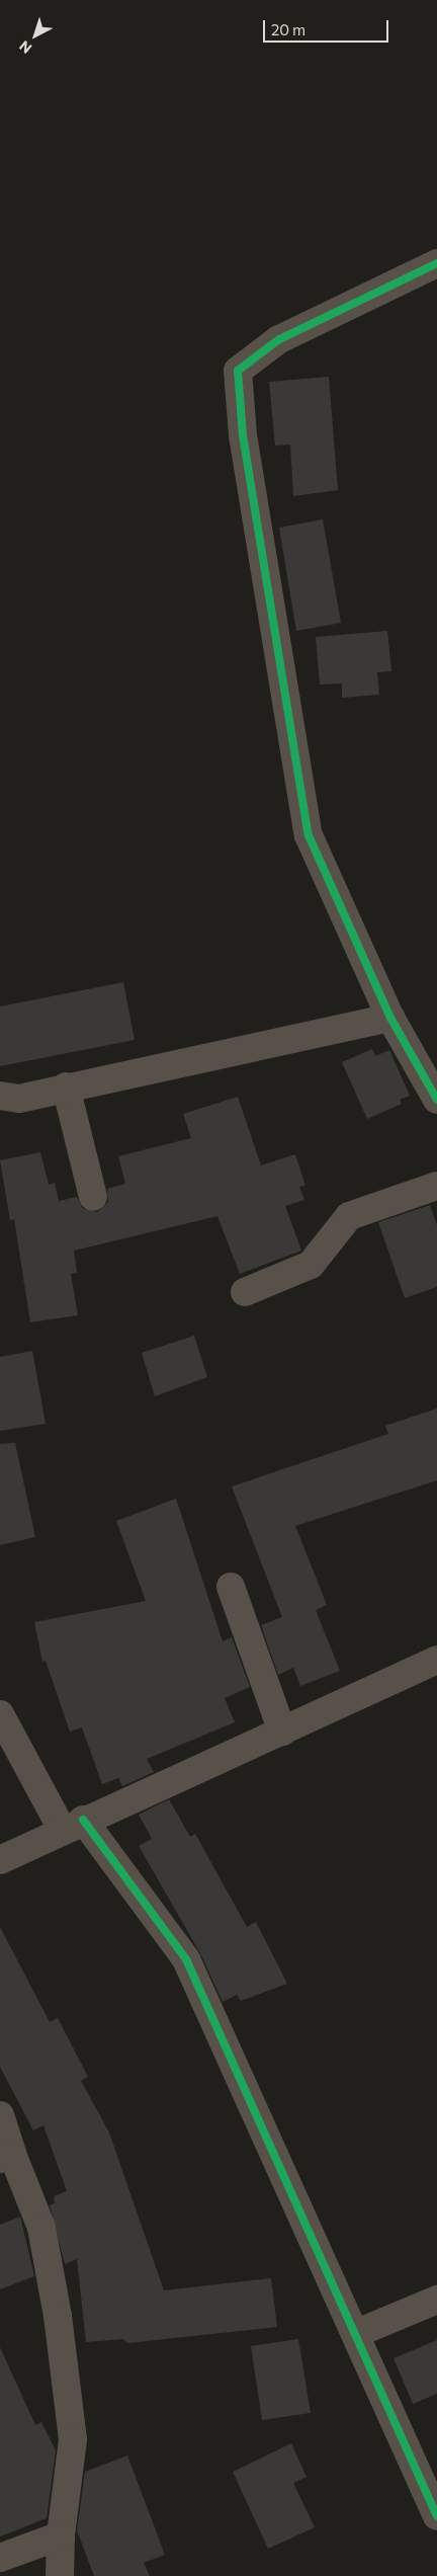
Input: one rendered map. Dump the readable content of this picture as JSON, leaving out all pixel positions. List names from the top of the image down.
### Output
{
  "scale_bar": "20 m",
  "north": "bottom left"
}
